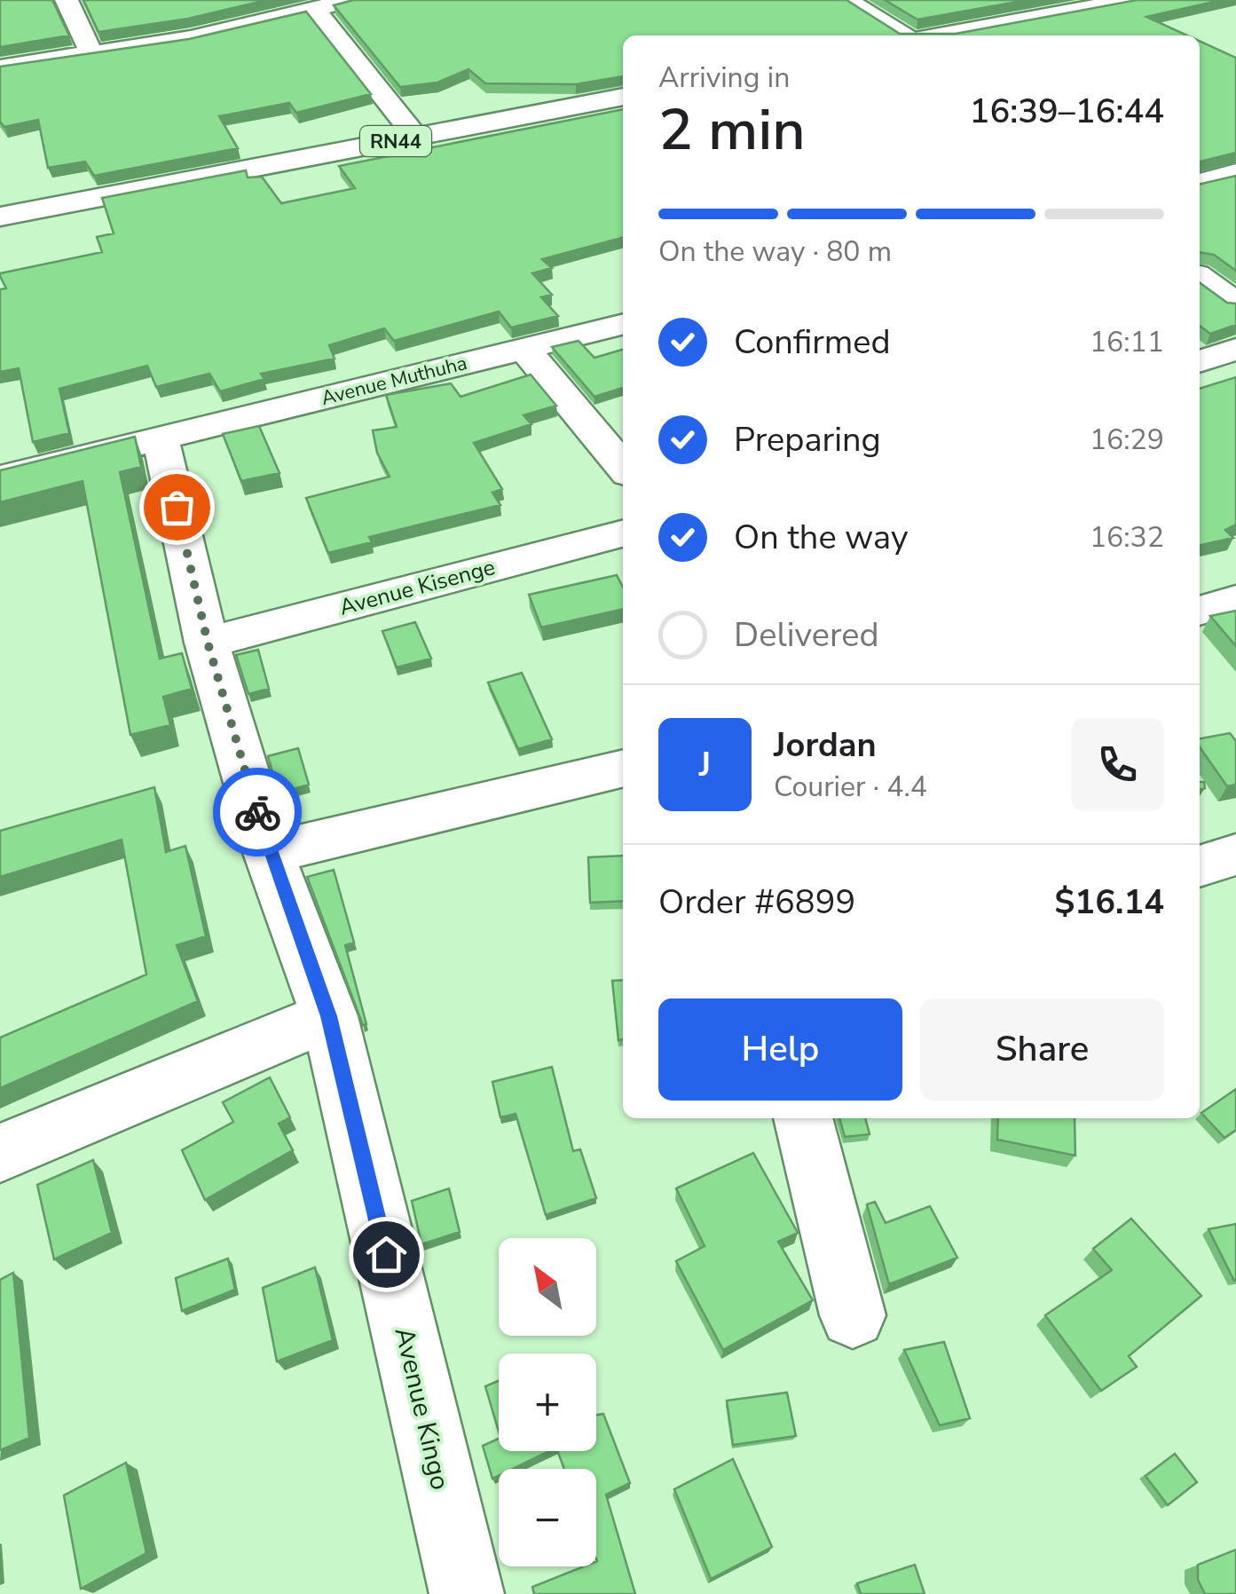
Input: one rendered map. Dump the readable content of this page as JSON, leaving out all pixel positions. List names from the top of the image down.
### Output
{
  "streets": {
    "street": [
      "RN44",
      "Avenue Muthuha",
      "Avenue Kisenge",
      "Avenue Kingo"
    ]
  },
  "crossings": [
    ["Avenue Muthuha", "Avenue Kingo"],
    ["Avenue Kisenge", "Avenue Kingo"]
  ],
  "north": "top left",
  "page": {
    "heading": ["2 min", "Arriving in", "16:39–16:44"],
    "panel": [
      "Jordan",
      "Courier · 4.4",
      "Order #6899",
      "$16.14"
    ],
    "bar": "On the way · 80 m",
    "list": [
      ["Confirmed", "16:11"],
      ["Preparing", "16:29"],
      ["On the way", "16:32"],
      "Delivered"
    ],
    "round": "J",
    "buttons": ["Help", "Share"],
    "map_buttons": ["+", "−"]
  }
}
